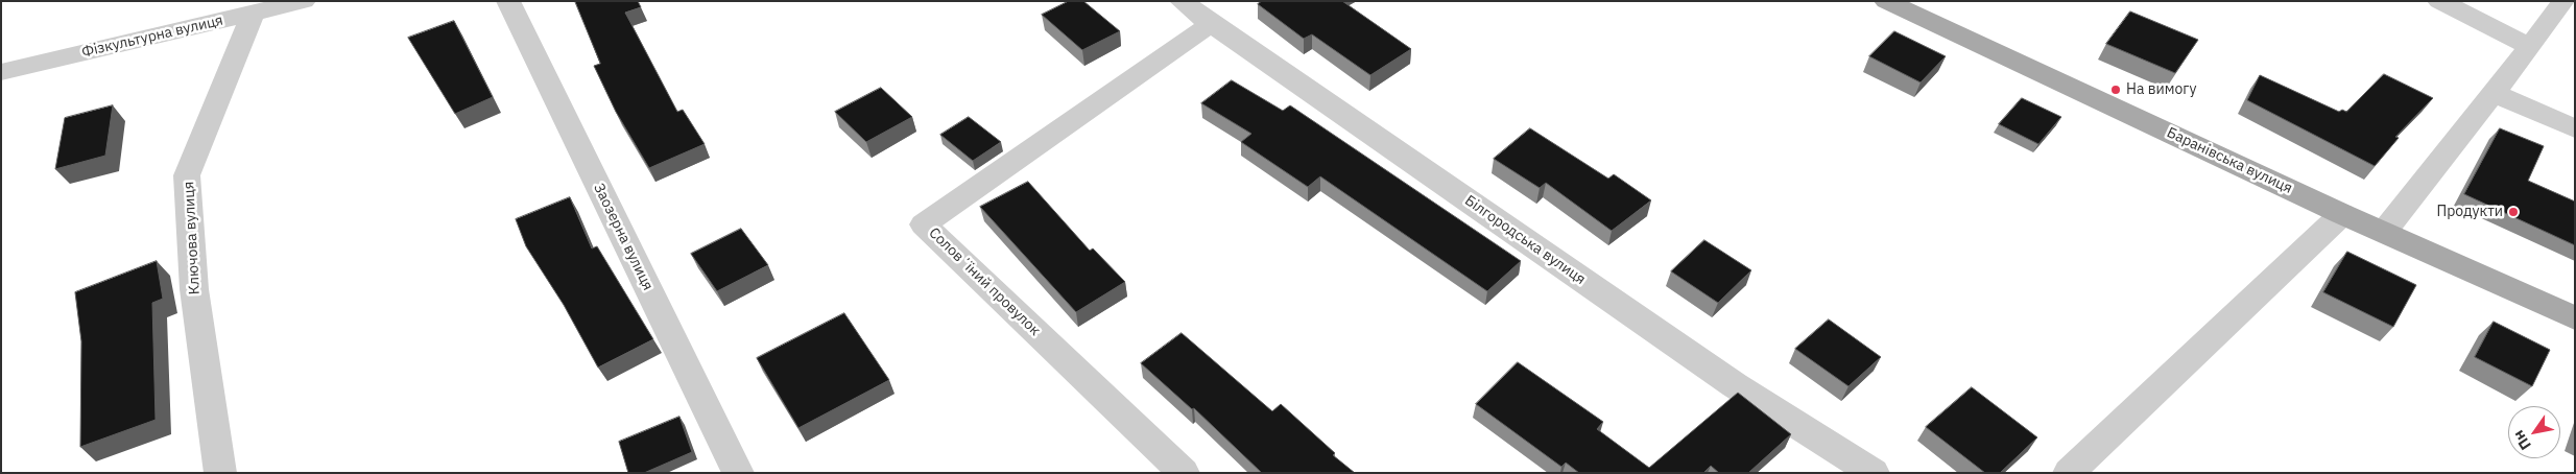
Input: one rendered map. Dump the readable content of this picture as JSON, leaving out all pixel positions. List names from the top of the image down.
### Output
{
  "streets": {
    "main road": ["Баранівська вулиця"],
    "street": [
      "Фізкультурна вулиця",
      "Заозерна вулиця",
      "Ключова вулиця",
      "Білгородська вулиця",
      "Соловʼїний провулок"
    ]
  },
  "crossings": [
    ["Фізкультурна вулиця", "Ключова вулиця"],
    ["Білгородська вулиця", "Соловʼїний провулок"]
  ],
  "places": ["На вимогу", "Продукти"],
  "north": "bottom left"
}
